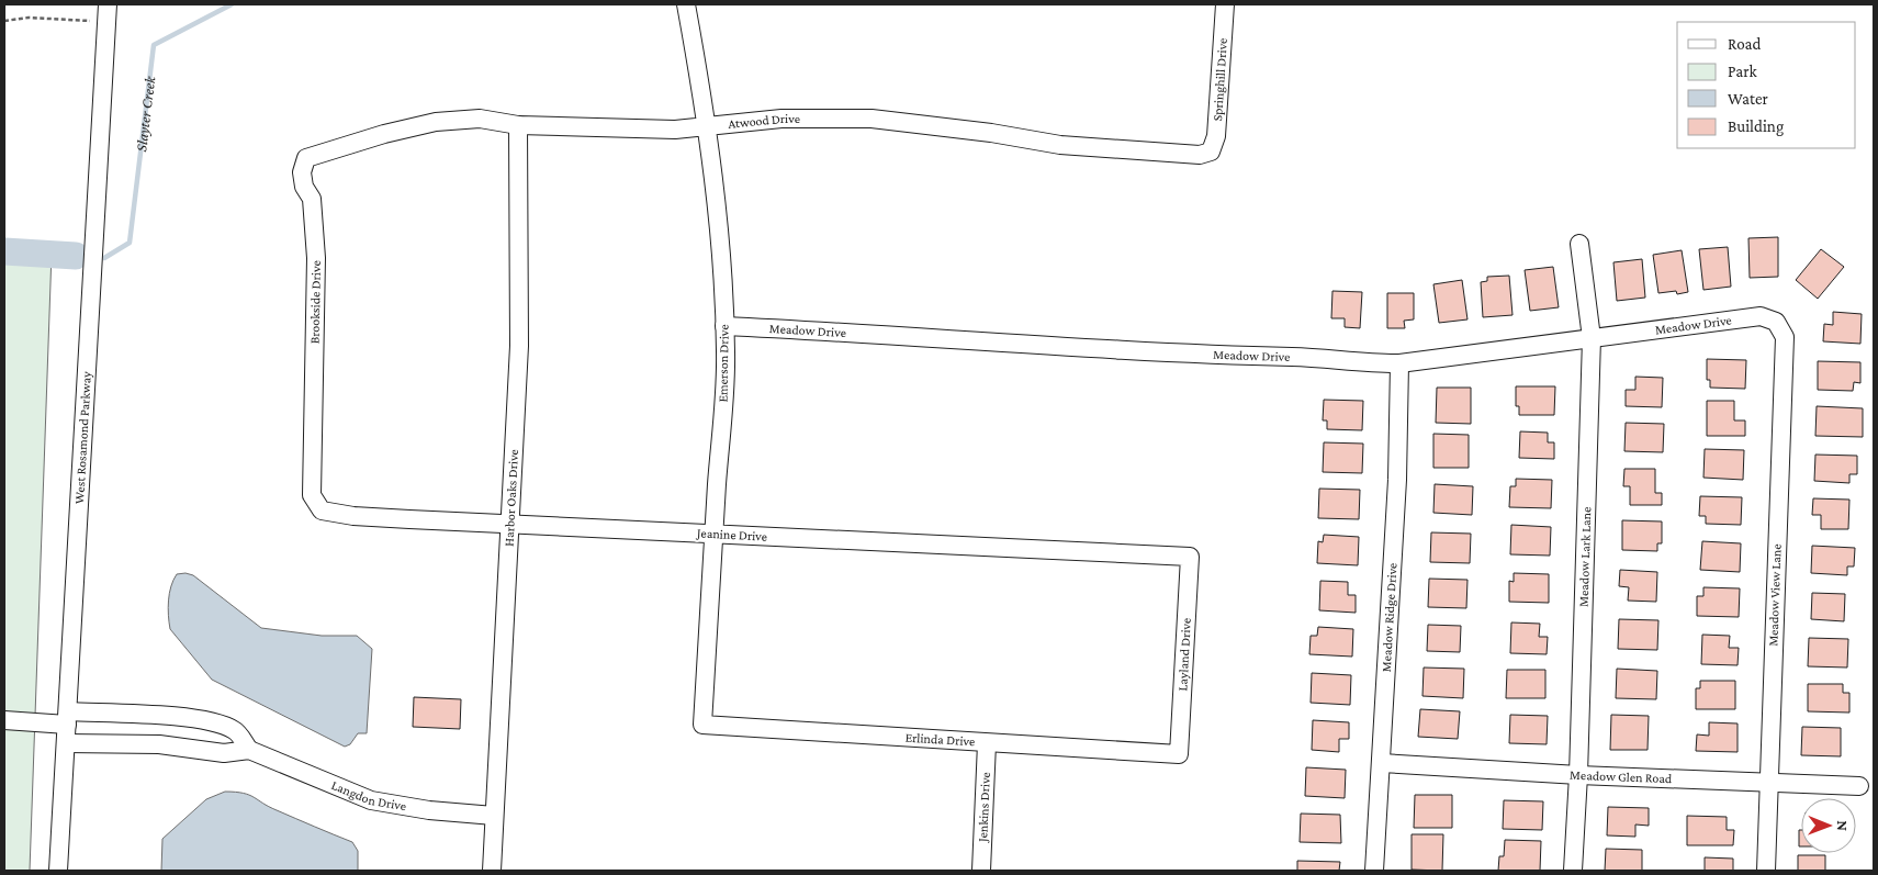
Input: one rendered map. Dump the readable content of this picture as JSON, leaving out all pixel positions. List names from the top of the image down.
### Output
{
  "streets": {
    "street": [
      "Springhill Drive",
      "Atwood Drive",
      "Brookside Drive",
      "Meadow Drive",
      "Emerson Drive",
      "West Rosamond Parkway",
      "Harbor Oaks Drive",
      "Jeanine Drive",
      "Meadow Lark Lane",
      "Meadow View Lane",
      "Meadow Ridge Drive",
      "Layland Drive",
      "Erlinda Drive",
      "Meadow Glen Road",
      "Langdon Drive",
      "Jenkins Drive"
    ]
  },
  "crossings": [
    ["Springhill Drive", "Atwood Drive"],
    ["Atwood Drive", "Brookside Drive"],
    ["Atwood Drive", "Emerson Drive"],
    ["Atwood Drive", "Harbor Oaks Drive"],
    ["Brookside Drive", "Jeanine Drive"],
    ["Meadow Drive", "Emerson Drive"],
    ["Meadow Drive", "Meadow Lark Lane"],
    ["Meadow Drive", "Meadow View Lane"],
    ["Meadow Drive", "Meadow Ridge Drive"],
    ["Emerson Drive", "Jeanine Drive"],
    ["Emerson Drive", "Erlinda Drive"],
    ["West Rosamond Parkway", "Langdon Drive"],
    ["Harbor Oaks Drive", "Jeanine Drive"],
    ["Harbor Oaks Drive", "Langdon Drive"],
    ["Jeanine Drive", "Layland Drive"],
    ["Meadow Lark Lane", "Meadow Glen Road"],
    ["Meadow View Lane", "Meadow Glen Road"],
    ["Meadow Ridge Drive", "Meadow Glen Road"],
    ["Layland Drive", "Erlinda Drive"],
    ["Erlinda Drive", "Jenkins Drive"]
  ],
  "water": ["Slayter Creek"],
  "legend": [
    "Road",
    "Park",
    "Water",
    "Building"
  ],
  "north": "right"
}
